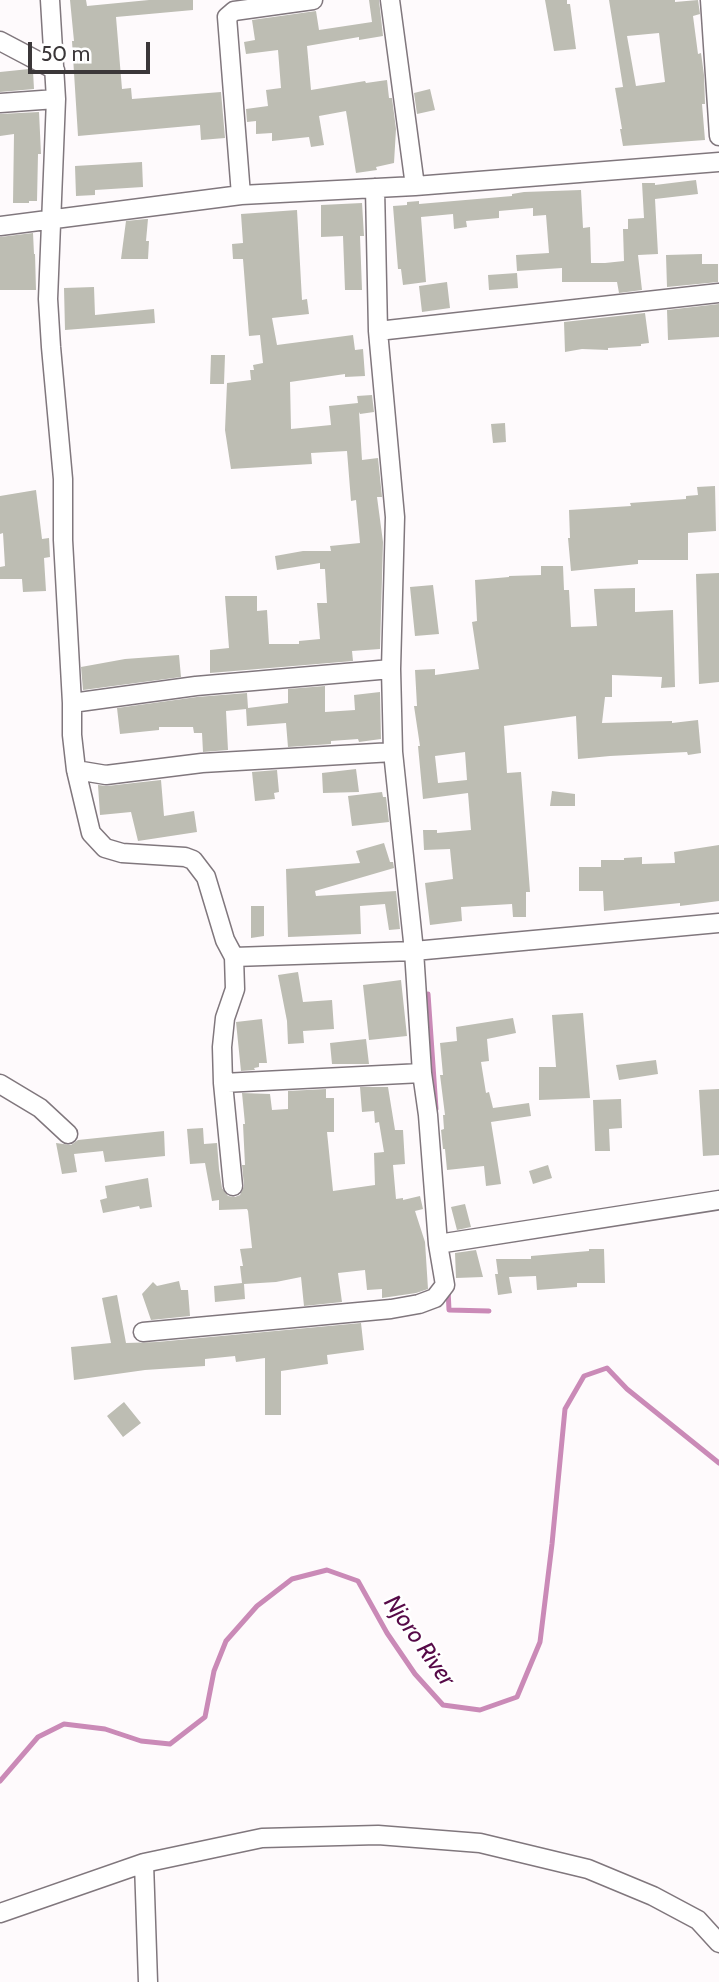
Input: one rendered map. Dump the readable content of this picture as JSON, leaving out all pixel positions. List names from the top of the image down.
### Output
{
  "water": ["Njoro River"],
  "scale_bar": "50 m"
}
